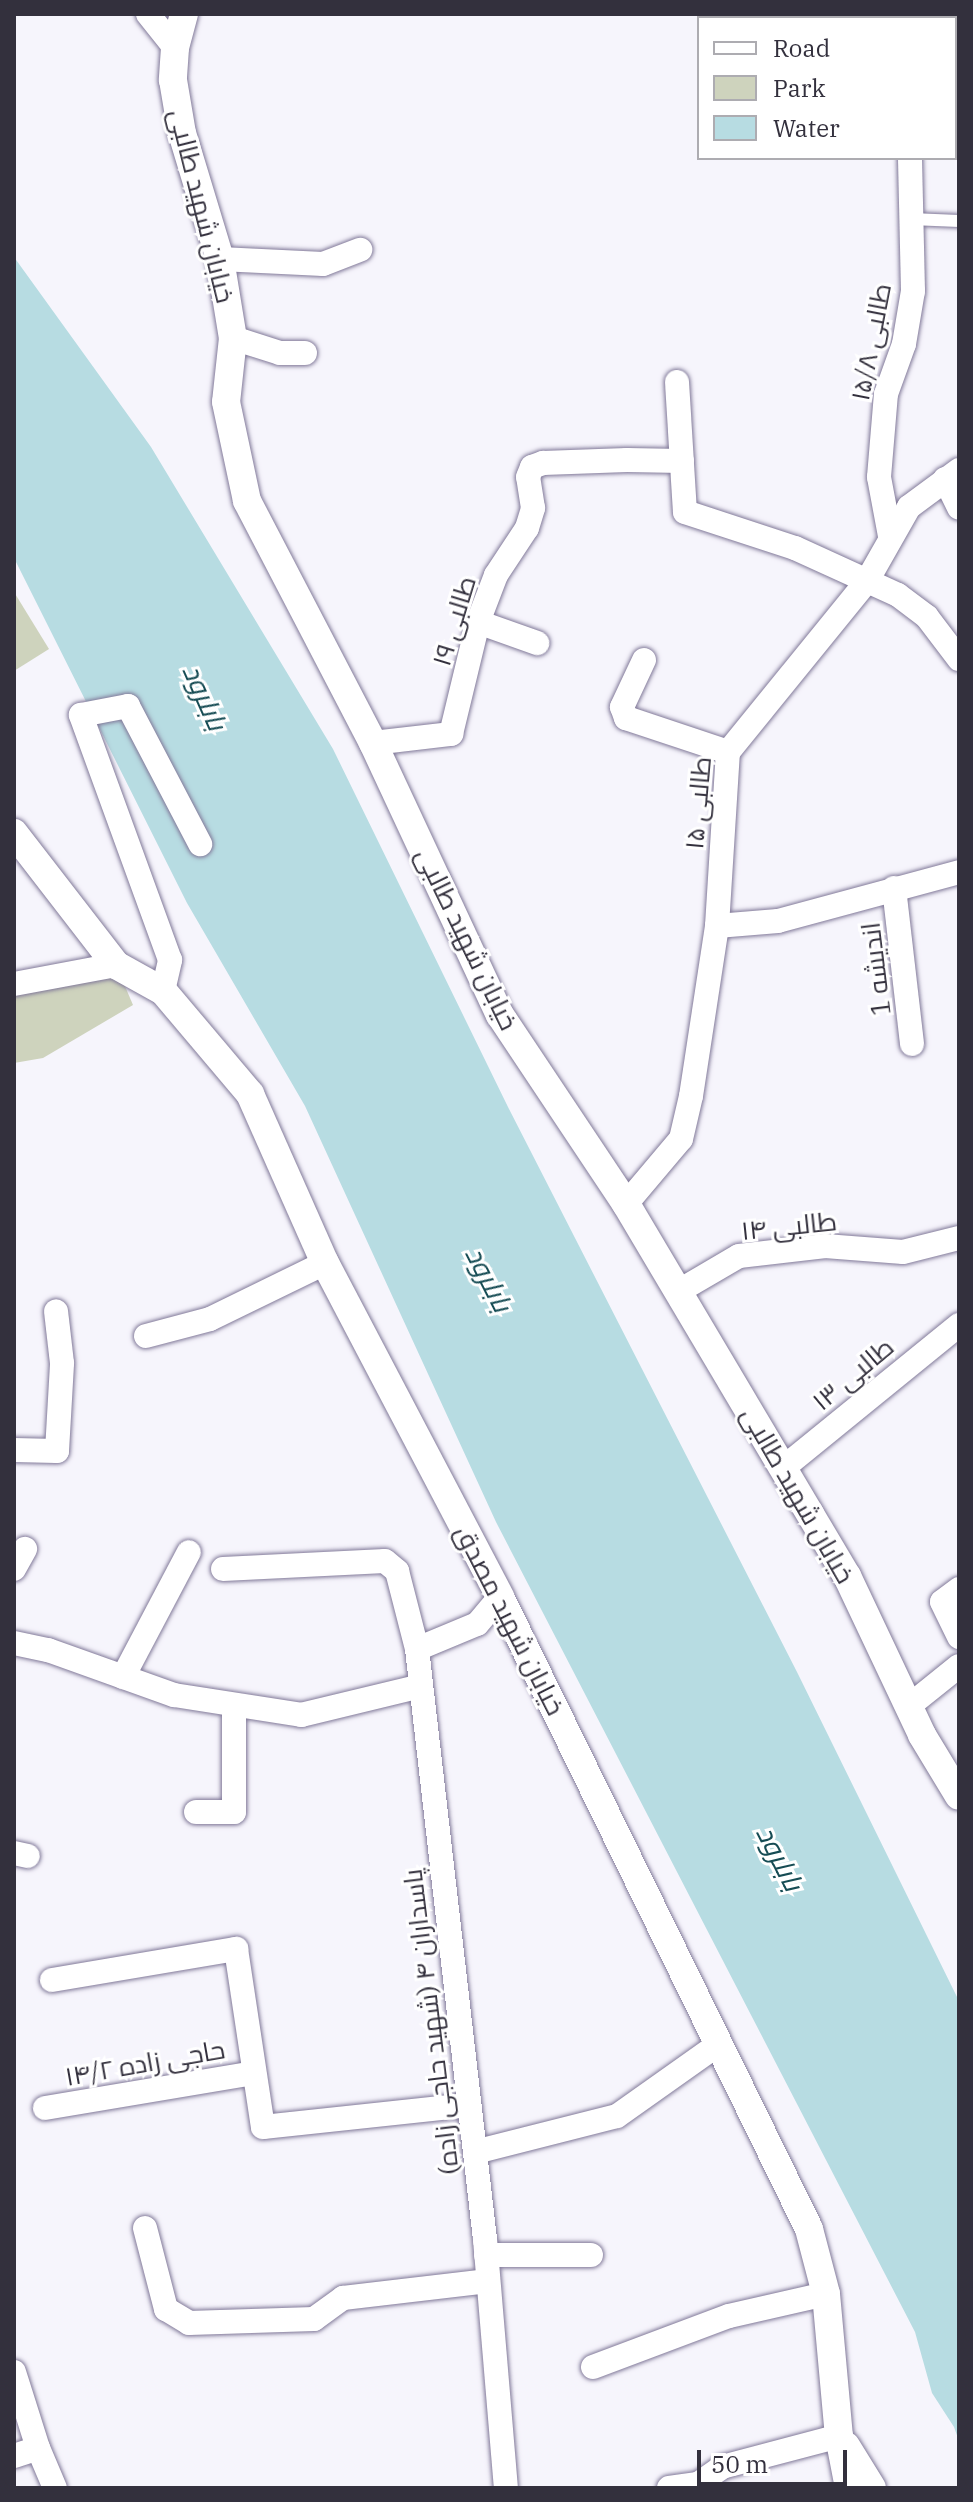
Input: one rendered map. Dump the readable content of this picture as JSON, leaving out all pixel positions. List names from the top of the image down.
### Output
{
  "streets": {
    "street": [
      "خیابان شهید طالبی",
      "طالبی ۱۵/۸",
      "طالبی ۱۹",
      "طالبی ۱۵",
      "اندیشه 1",
      "طالبی ۱۴",
      "طالبی ۱۳",
      "خیابان شهید مصدق",
      "پاسداران ۴ (شهید حاجی زاده)",
      "حاجی زاده ۱۴/۲"
    ]
  },
  "crossings": [
    ["خیابان شهید طالبی", "طالبی ۱۹"],
    ["خیابان شهید طالبی", "طالبی ۱۵"],
    ["خیابان شهید طالبی", "طالبی ۱۴"],
    ["خیابان شهید طالبی", "طالبی ۱۳"],
    ["طالبی ۱۵/۸", "طالبی ۱۵"]
  ],
  "water": ["بابلرود"],
  "legend": ["Road", "Park", "Water"],
  "scale_bar": "50 m"
}
